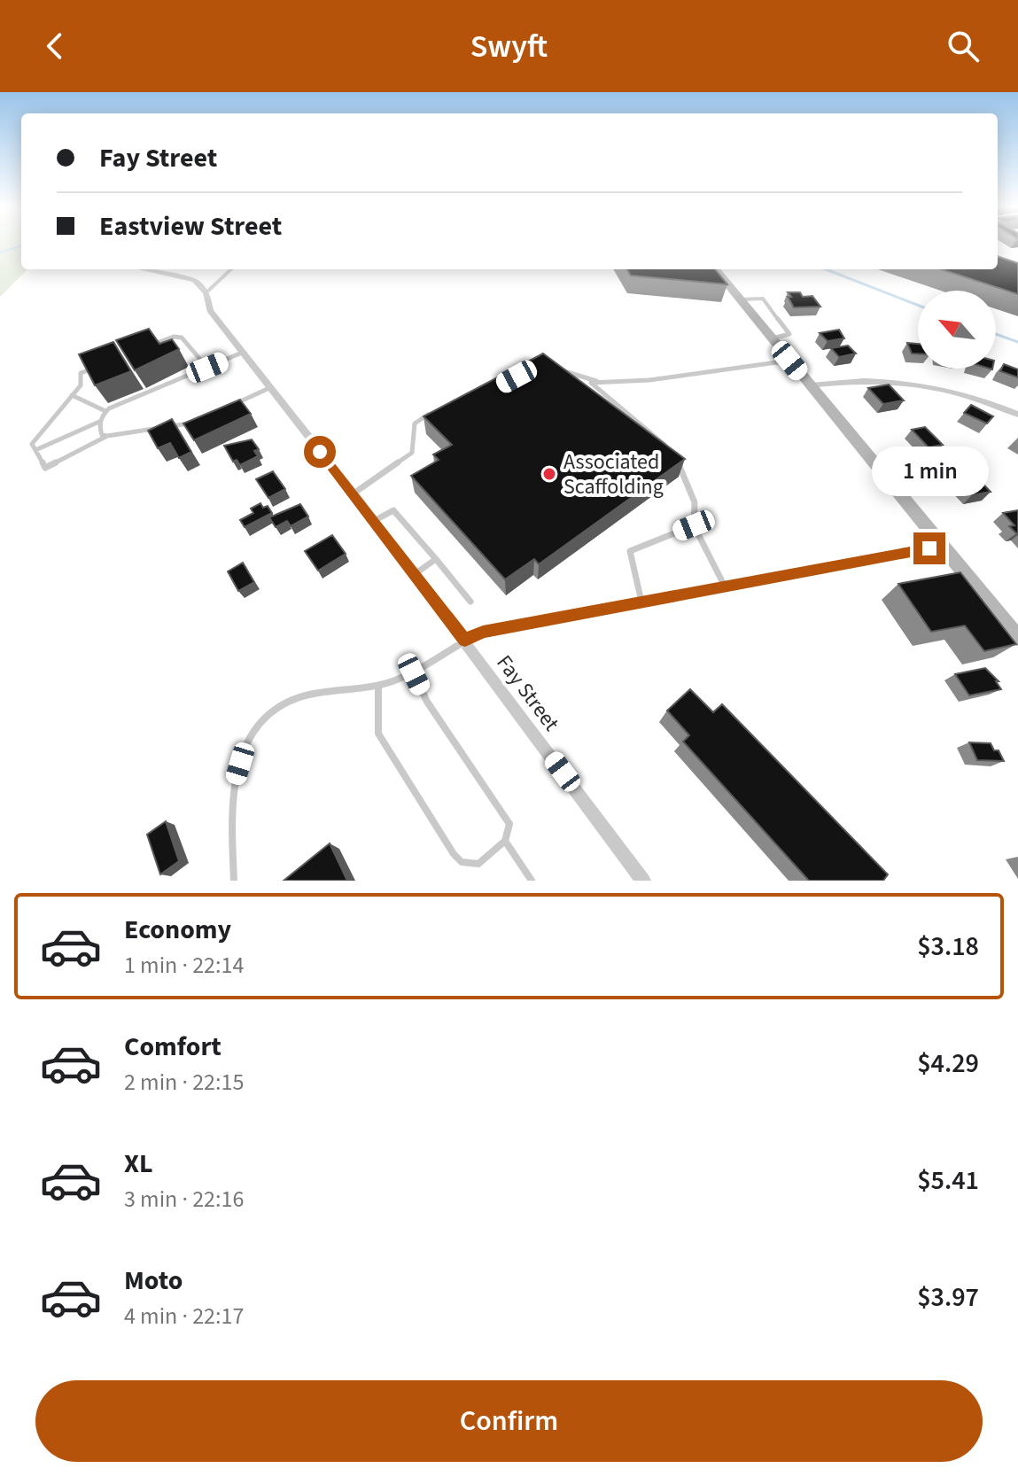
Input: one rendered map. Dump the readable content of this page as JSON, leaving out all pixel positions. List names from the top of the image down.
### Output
{
  "streets": {
    "street": ["Fay Street"]
  },
  "places": ["Associated Scaffolding"],
  "north": "top left",
  "page": {
    "header": "Swyft",
    "banner": ["Fay Street", "Eastview Street"],
    "bubble": "1 min",
    "list": [
      {
        "name": "Economy",
        "note": "1 min · 22:14",
        "value": "$3.18"
      },
      {
        "name": "Comfort",
        "note": "2 min · 22:15",
        "value": "$4.29"
      },
      {
        "name": "XL",
        "note": "3 min · 22:16",
        "value": "$5.41"
      },
      {
        "name": "Moto",
        "note": "4 min · 22:17",
        "value": "$3.97"
      }
    ],
    "buttons": "Confirm"
  }
}
